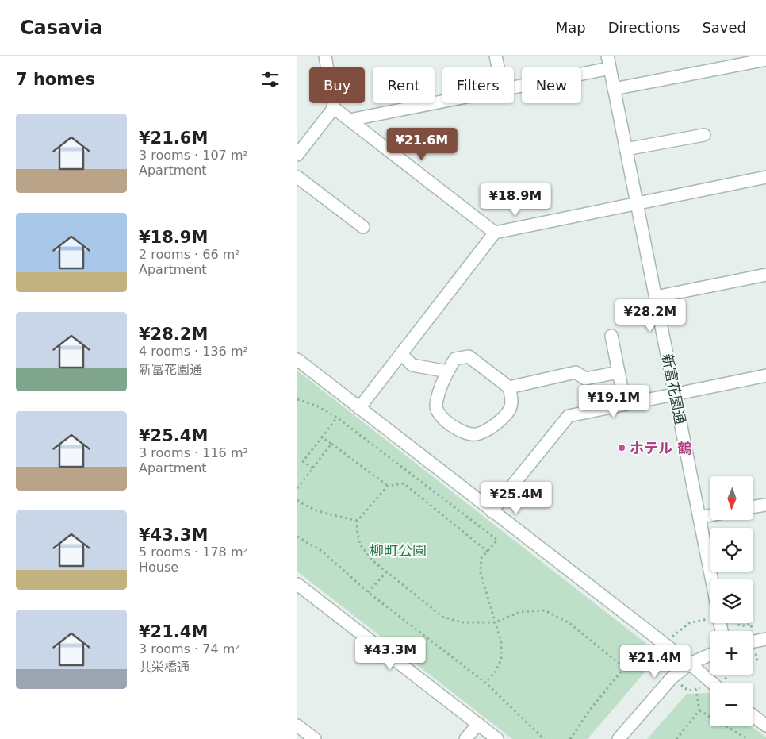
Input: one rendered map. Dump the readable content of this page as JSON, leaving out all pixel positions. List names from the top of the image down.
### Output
{
  "streets": {
    "street": ["新富花園通"]
  },
  "parks": ["柳町公園"],
  "places": ["ホテル 鶴"],
  "north": "bottom",
  "page": {
    "header": "Casavia",
    "nav": ["Map", "Directions", "Saved"],
    "heading": "7 homes",
    "chip": [
      "Buy",
      "Rent",
      "Filters",
      "New"
    ],
    "list": [
      {
        "name": "¥21.6M",
        "note": "3 rooms · 107 m² · Apartment"
      },
      {
        "name": "¥18.9M",
        "note": "2 rooms · 66 m² · Apartment"
      },
      {
        "name": "¥28.2M",
        "note": "4 rooms · 136 m² · 新富花園通"
      },
      {
        "name": "¥25.4M",
        "note": "3 rooms · 116 m² · Apartment"
      },
      {
        "name": "¥43.3M",
        "note": "5 rooms · 178 m² · House"
      },
      {
        "name": "¥21.4M",
        "note": "3 rooms · 74 m² · 共栄橋通"
      }
    ],
    "price": [
      "¥21.6M",
      "¥18.9M",
      "¥28.2M",
      "¥19.1M",
      "¥25.4M",
      "¥43.3M",
      "¥21.4M"
    ],
    "map_buttons": ["+", "−"]
  }
}
